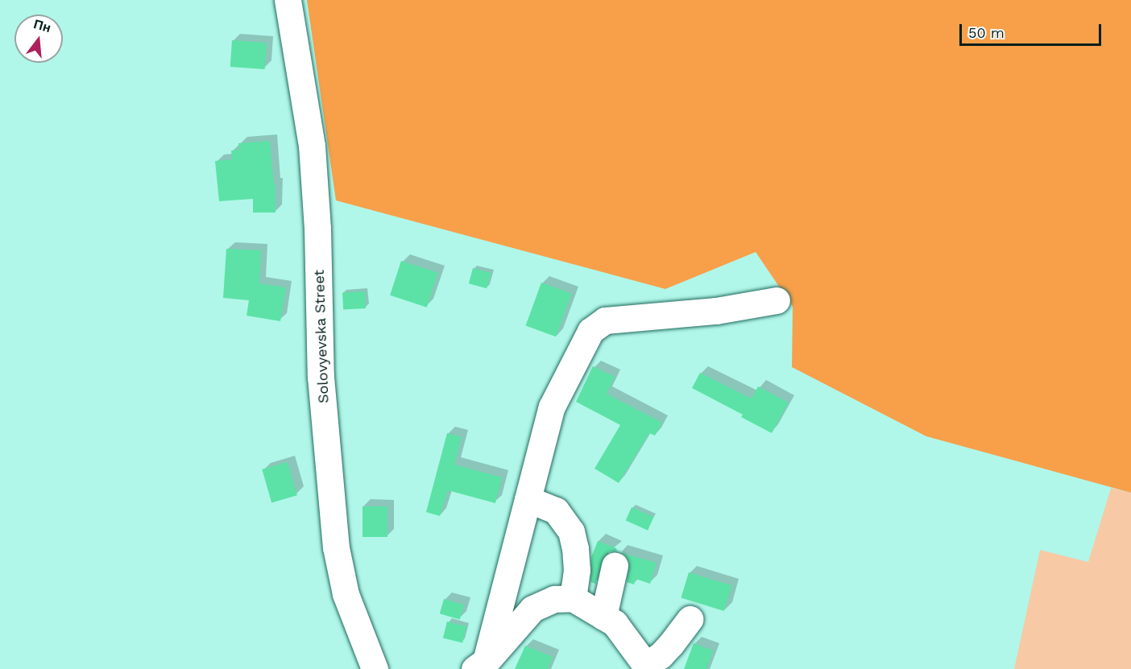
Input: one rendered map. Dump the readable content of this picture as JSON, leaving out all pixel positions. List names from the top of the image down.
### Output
{
  "streets": {
    "street": ["Solovyevska Street"]
  },
  "scale_bar": "50 m",
  "north": "top"
}
